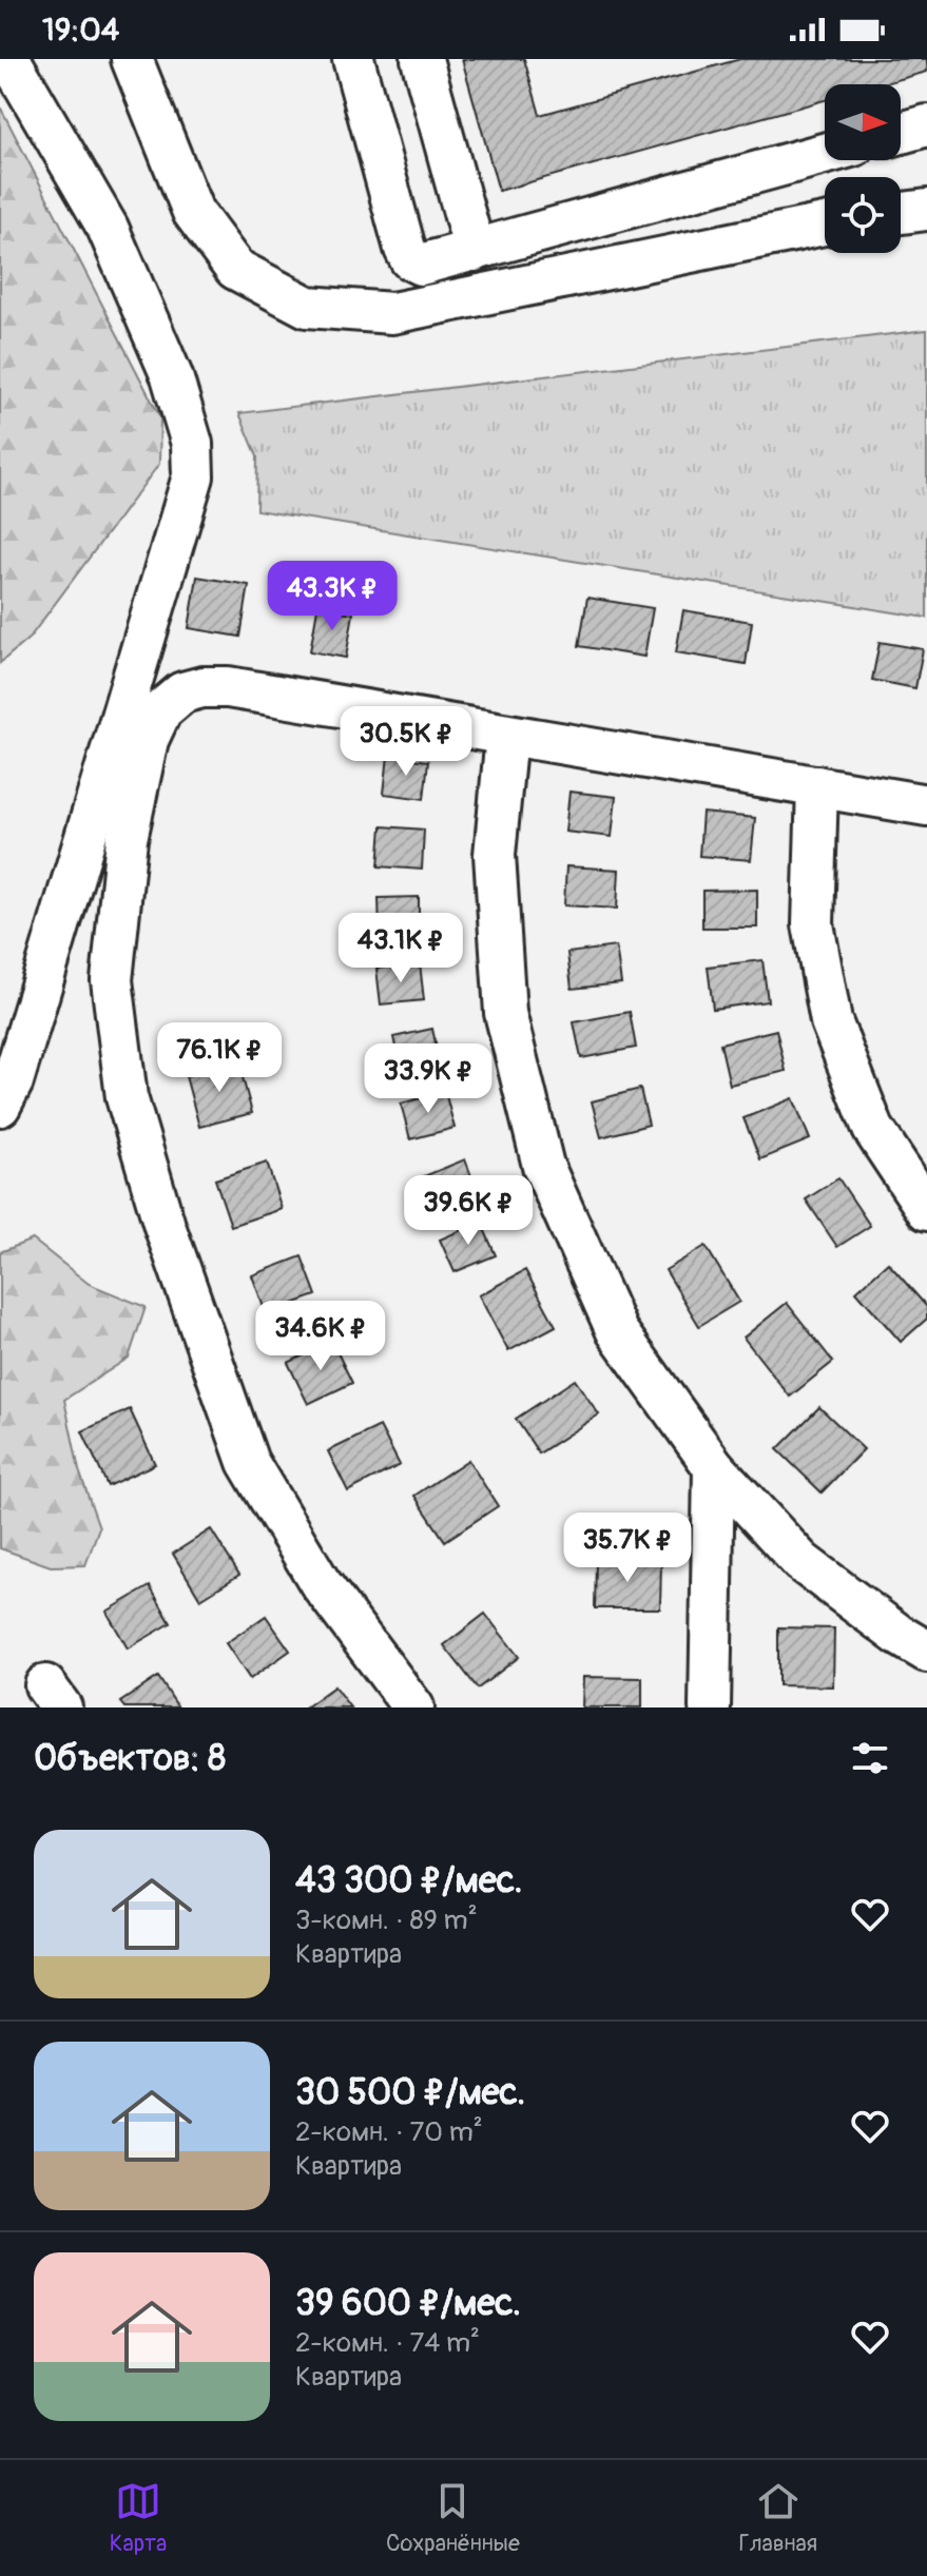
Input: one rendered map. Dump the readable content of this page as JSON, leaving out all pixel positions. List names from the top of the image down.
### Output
{
  "north": "right",
  "page": {
    "status": "19:04",
    "price": [
      "43.3K ₽",
      "30.5K ₽",
      "43.1K ₽",
      "76.1K ₽",
      "33.9K ₽",
      "39.6K ₽",
      "34.6K ₽",
      "35.7K ₽"
    ],
    "heading": "Объектов: 8",
    "list": [
      {
        "name": "43 300 ₽/мес.",
        "note": "3-комн. · 89 m² · Квартира"
      },
      {
        "name": "30 500 ₽/мес.",
        "note": "2-комн. · 70 m² · Квартира"
      },
      {
        "name": "39 600 ₽/мес.",
        "note": "2-комн. · 74 m² · Квартира"
      }
    ],
    "tabs": ["Карта", "Сохранённые", "Главная"]
  }
}
